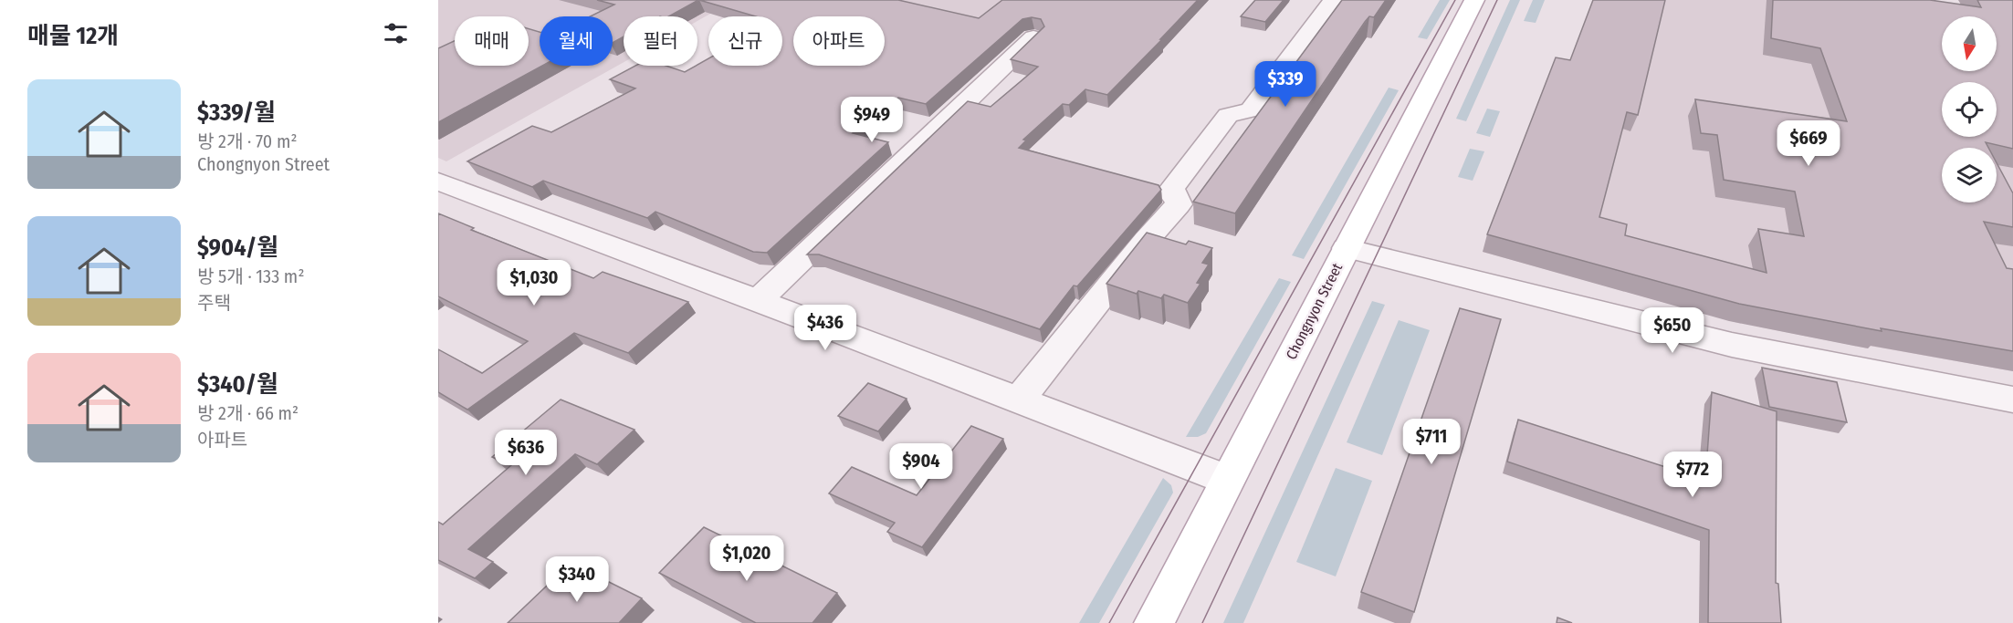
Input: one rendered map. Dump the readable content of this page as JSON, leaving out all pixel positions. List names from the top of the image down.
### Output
{
  "streets": {
    "main road": ["Chongnyon Street"]
  },
  "north": "bottom",
  "page": {
    "heading": "매물 12개",
    "chip": [
      "매매",
      "월세",
      "필터",
      "신규",
      "아파트"
    ],
    "price": [
      "$339",
      "$949",
      "$669",
      "$1,030",
      "$436",
      "$650",
      "$711",
      "$636",
      "$904",
      "$772",
      "$1,020",
      "$340"
    ],
    "list": [
      {
        "name": "$339/월",
        "note": "방 2개 · 70 m² · Chongnyon Street"
      },
      {
        "name": "$904/월",
        "note": "방 5개 · 133 m² · 주택"
      },
      {
        "name": "$340/월",
        "note": "방 2개 · 66 m² · 아파트"
      }
    ]
  }
}
